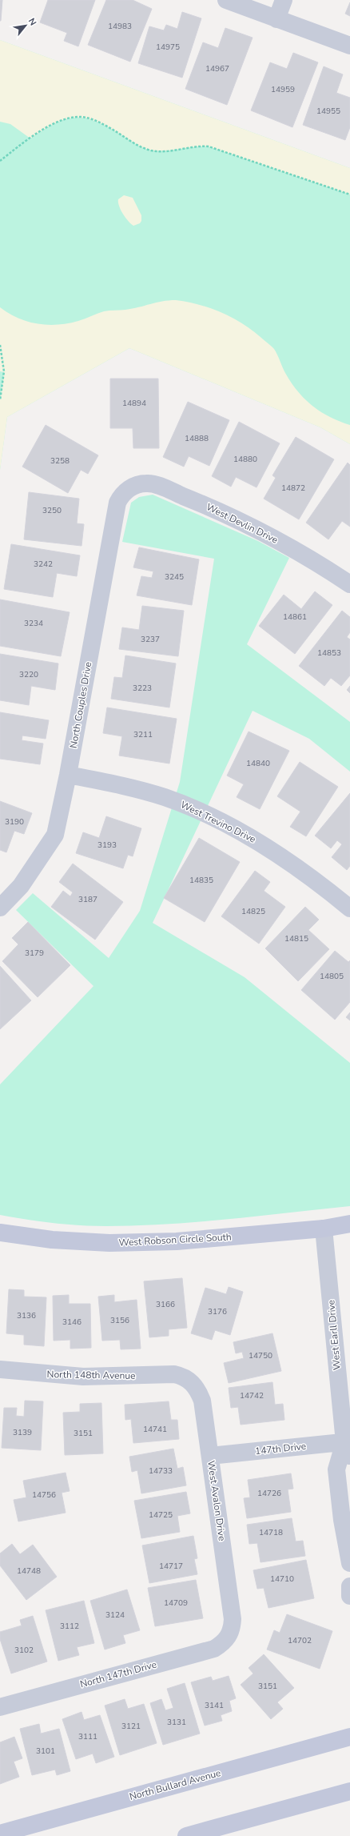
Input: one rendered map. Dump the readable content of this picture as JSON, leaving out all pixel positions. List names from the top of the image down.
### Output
{
  "streets": {
    "main road": ["West Robson Circle South", "North Bullard Avenue"],
    "street": [
      "West Devlin Drive",
      "North Couples Drive",
      "West Trevino Drive",
      "West Earll Drive",
      "North 148th Avenue",
      "147th Drive",
      "West Avalon Drive",
      "North 147th Drive"
    ]
  },
  "crossings": [
    ["West Devlin Drive", "North Couples Drive"],
    ["North Couples Drive", "West Trevino Drive"],
    ["West Robson Circle South", "West Earll Drive"],
    ["West Earll Drive", "147th Drive"],
    ["North 148th Avenue", "West Avalon Drive"],
    ["147th Drive", "West Avalon Drive"],
    ["West Avalon Drive", "North 147th Drive"]
  ],
  "house_numbers": [
    "14983",
    "14975",
    "14967",
    "14959",
    "14955",
    "14894",
    "14888",
    "14880",
    "3258",
    "14872",
    "3250",
    "3242",
    "3245",
    "14861",
    "3234",
    "3237",
    "14853",
    "3220",
    "3223",
    "3211",
    "14840",
    "3190",
    "3193",
    "14835",
    "3187",
    "14825",
    "14815",
    "3179",
    "14805",
    "3166",
    "3176",
    "3136",
    "3156",
    "3146",
    "14750",
    "14742",
    "14741",
    "3139",
    "3151",
    "14733",
    "14726",
    "14756",
    "14725",
    "14718",
    "14717",
    "14748",
    "14710",
    "14709",
    "3124",
    "3112",
    "14702",
    "3102",
    "3151",
    "3141",
    "3131",
    "3121",
    "3111",
    "3101"
  ],
  "north": "top right"
}
